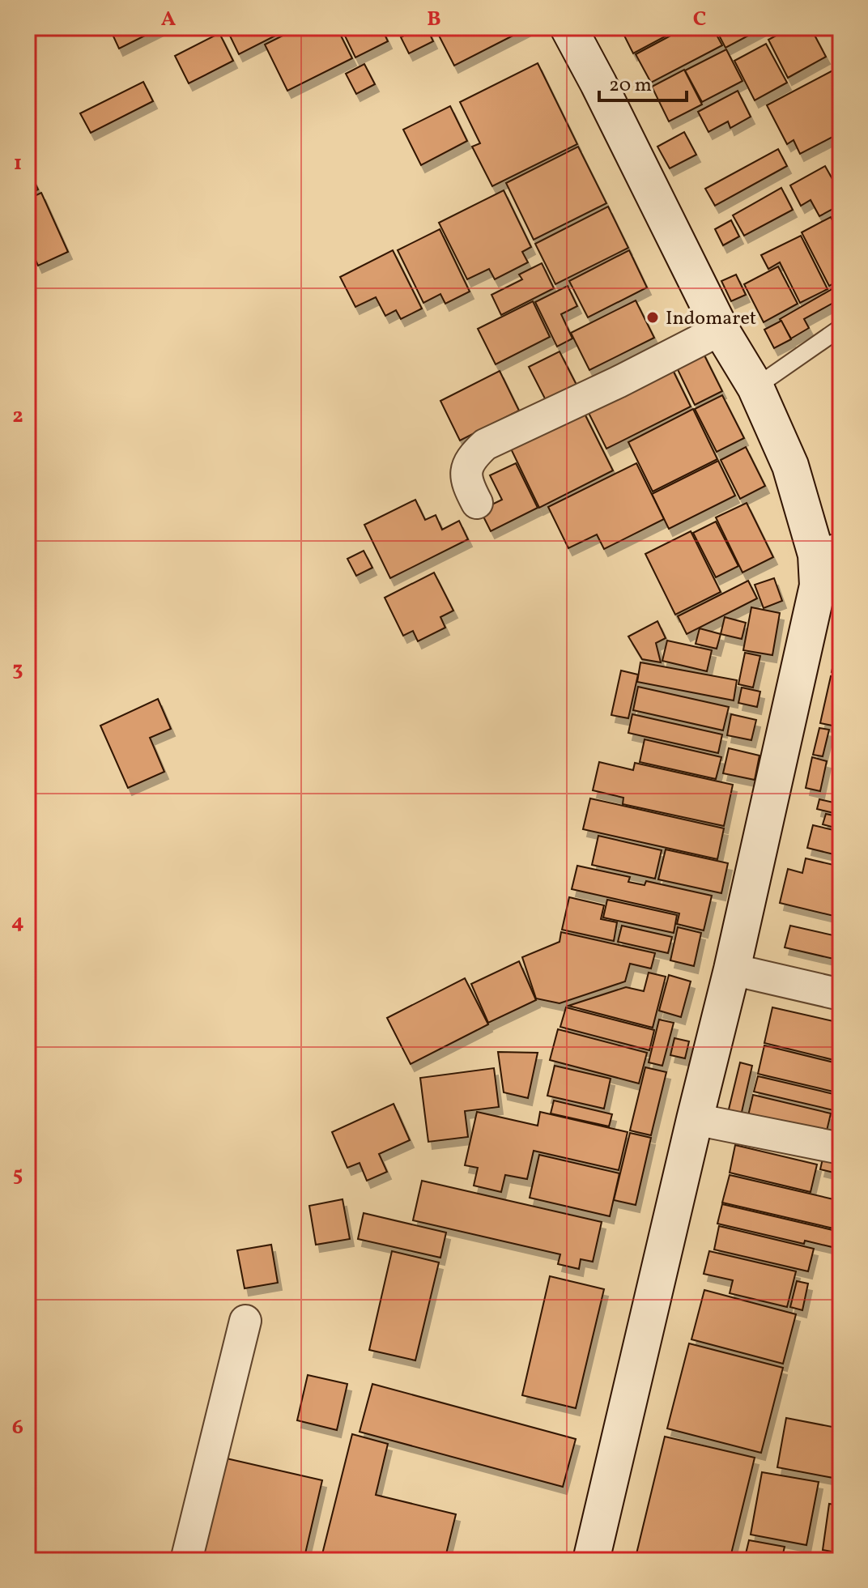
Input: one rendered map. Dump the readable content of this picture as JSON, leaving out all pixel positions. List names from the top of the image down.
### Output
{
  "places": ["Indomaret"],
  "scale_bar": "20 m",
  "grid": {
    "columns": ["A", "B", "C"],
    "rows": [
      "1",
      "2",
      "3",
      "4",
      "5",
      "6"
    ]
  }
}
